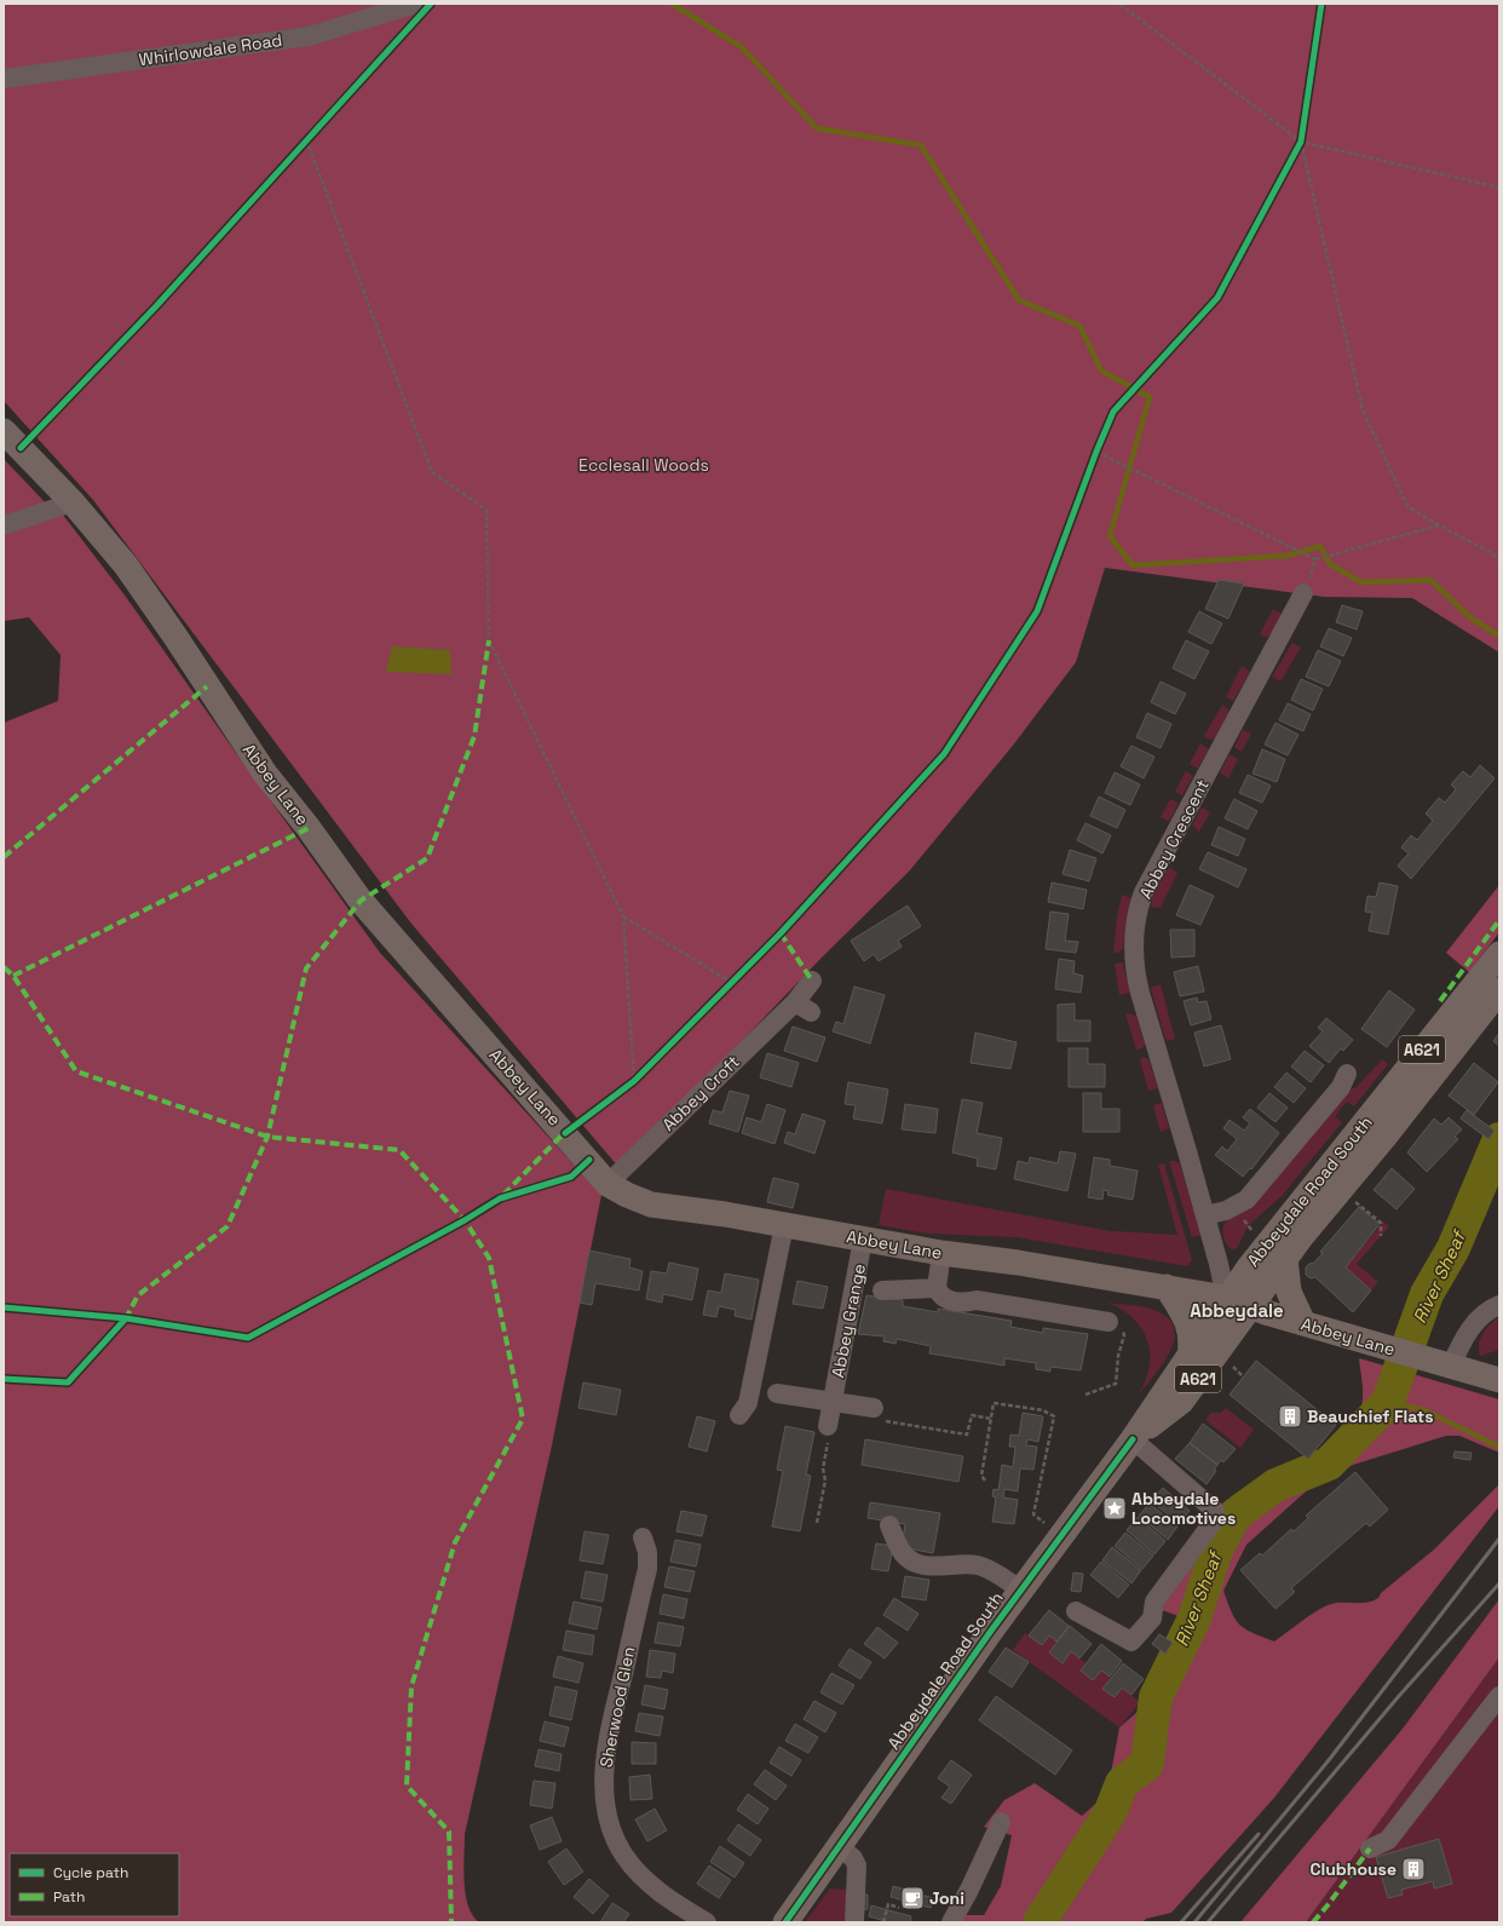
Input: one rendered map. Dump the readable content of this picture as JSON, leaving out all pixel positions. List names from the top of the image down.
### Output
{
  "streets": {
    "main road": ["Abbey Lane", "A621", "Abbeydale Road South"],
    "street": [
      "Whirlowdale Road",
      "Abbey Crescent",
      "Abbey Croft",
      "Abbey Grange",
      "Sherwood Glen"
    ]
  },
  "crossings": [
    ["Abbey Lane", "Abbey Crescent"],
    ["Abbey Lane", "Abbey Croft"],
    ["Abbey Lane", "Abbeydale Road South"],
    ["Abbey Lane", "Abbey Grange"],
    ["Abbey Crescent", "Abbeydale Road South"]
  ],
  "districts": ["Abbeydale"],
  "water": ["River Sheaf"],
  "parks": ["Ecclesall Woods"],
  "places": {
    "building": ["Beauchief Flats", "Clubhouse"],
    "place": ["Abbeydale Locomotives"],
    "cafe": ["Joni"]
  },
  "legend": ["Cycle path", "Path"]
}
